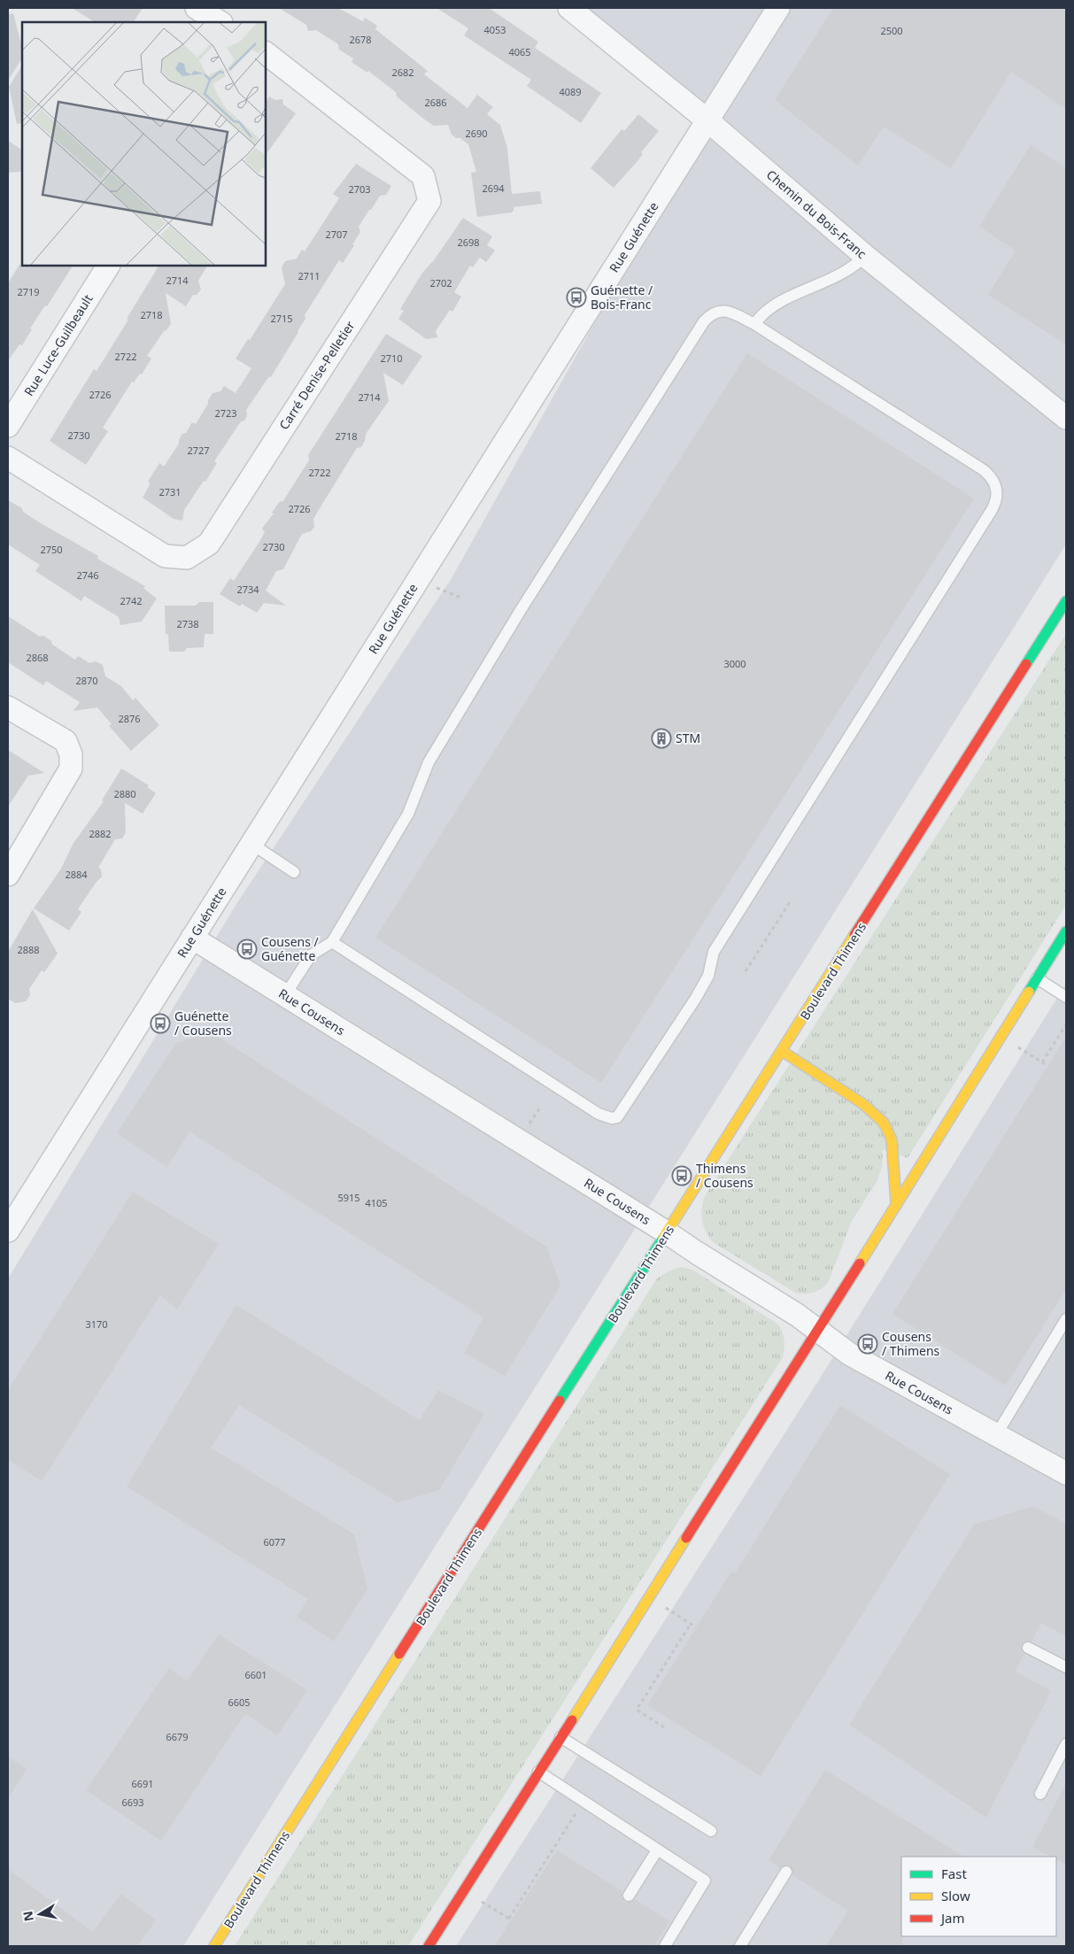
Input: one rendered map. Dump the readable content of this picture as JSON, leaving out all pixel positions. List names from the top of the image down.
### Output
{
  "streets": {
    "street": [
      "Chemin du Bois-Franc",
      "Rue Guénette",
      "Rue Luce-Guilbeault",
      "Carré Denise-Pelletier",
      "Boulevard Thimens",
      "Rue Cousens"
    ]
  },
  "crossings": [
    ["Chemin du Bois-Franc", "Rue Guénette"],
    ["Rue Guénette", "Rue Cousens"],
    ["Boulevard Thimens", "Rue Cousens"]
  ],
  "places": {
    "bus stop": [
      "Guénette / Bois-Franc",
      "Cousens / Guénette",
      "Guénette / Cousens",
      "Thimens / Cousens",
      "Cousens / Thimens"
    ],
    "building": ["STM"]
  },
  "house_numbers": [
    "4053",
    "2500",
    "2678",
    "4065",
    "2682",
    "4089",
    "2686",
    "2690",
    "2694",
    "2703",
    "2707",
    "2698",
    "2711",
    "2714",
    "2702",
    "2719",
    "2718",
    "2715",
    "2722",
    "2710",
    "2726",
    "2714",
    "2723",
    "2730",
    "2718",
    "2727",
    "2722",
    "2731",
    "2726",
    "2730",
    "2750",
    "2746",
    "2734",
    "2742",
    "2738",
    "2868",
    "3000",
    "2870",
    "2876",
    "2880",
    "2882",
    "2884",
    "2888",
    "5915",
    "4105",
    "3170",
    "6077",
    "6601",
    "6605",
    "6679",
    "6691",
    "6693"
  ],
  "legend": ["Fast", "Slow", "Jam"],
  "north": "left"
}
